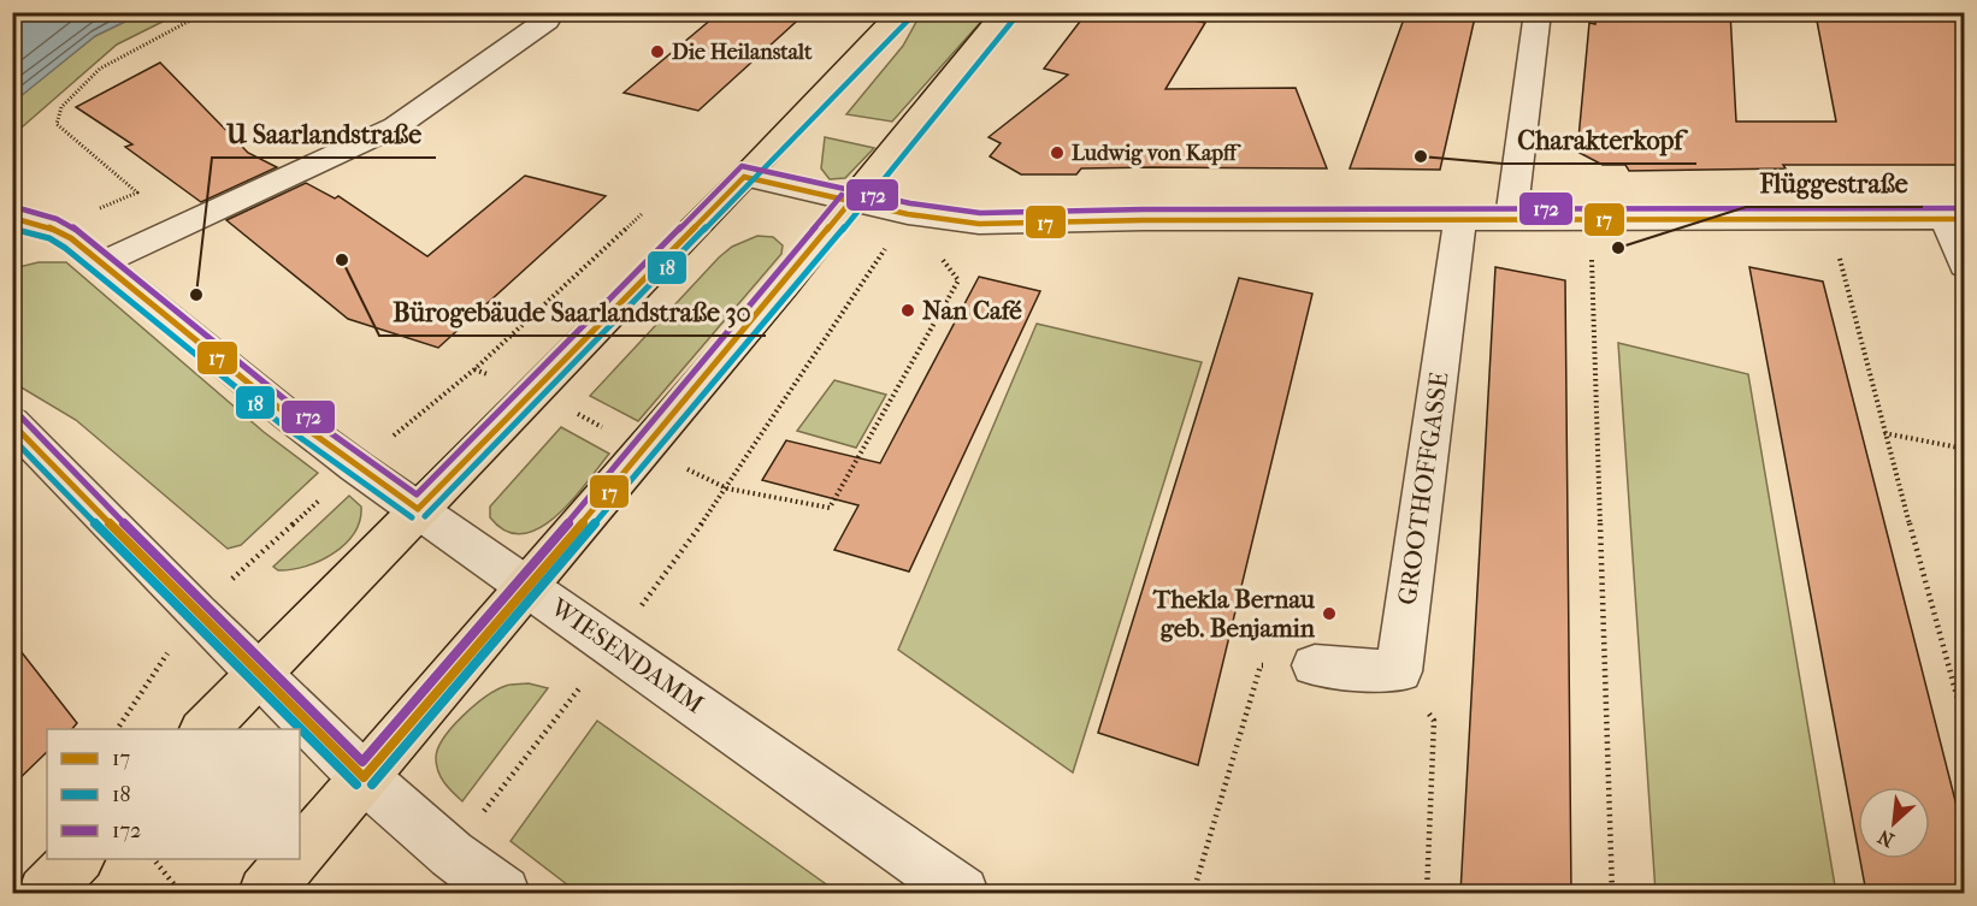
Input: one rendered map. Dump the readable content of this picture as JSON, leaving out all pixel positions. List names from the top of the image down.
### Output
{
  "streets": {
    "street": ["GROOTHOFFGASSE", "WIESENDAMM"]
  },
  "places": [
    "Die Heilanstalt",
    "Ludwig von Kapff",
    "Charakterkopf",
    "Flüggestraße",
    "Bürogebäude Saarlandstraße 30",
    "U Saarlandstraße",
    "Nan Café",
    "Thekla Bernau geb. Benjamin"
  ],
  "lines": ["transit line 18", "transit line 172", "transit line 17"],
  "legend": ["17", "18", "172"],
  "north": "bottom left"
}
